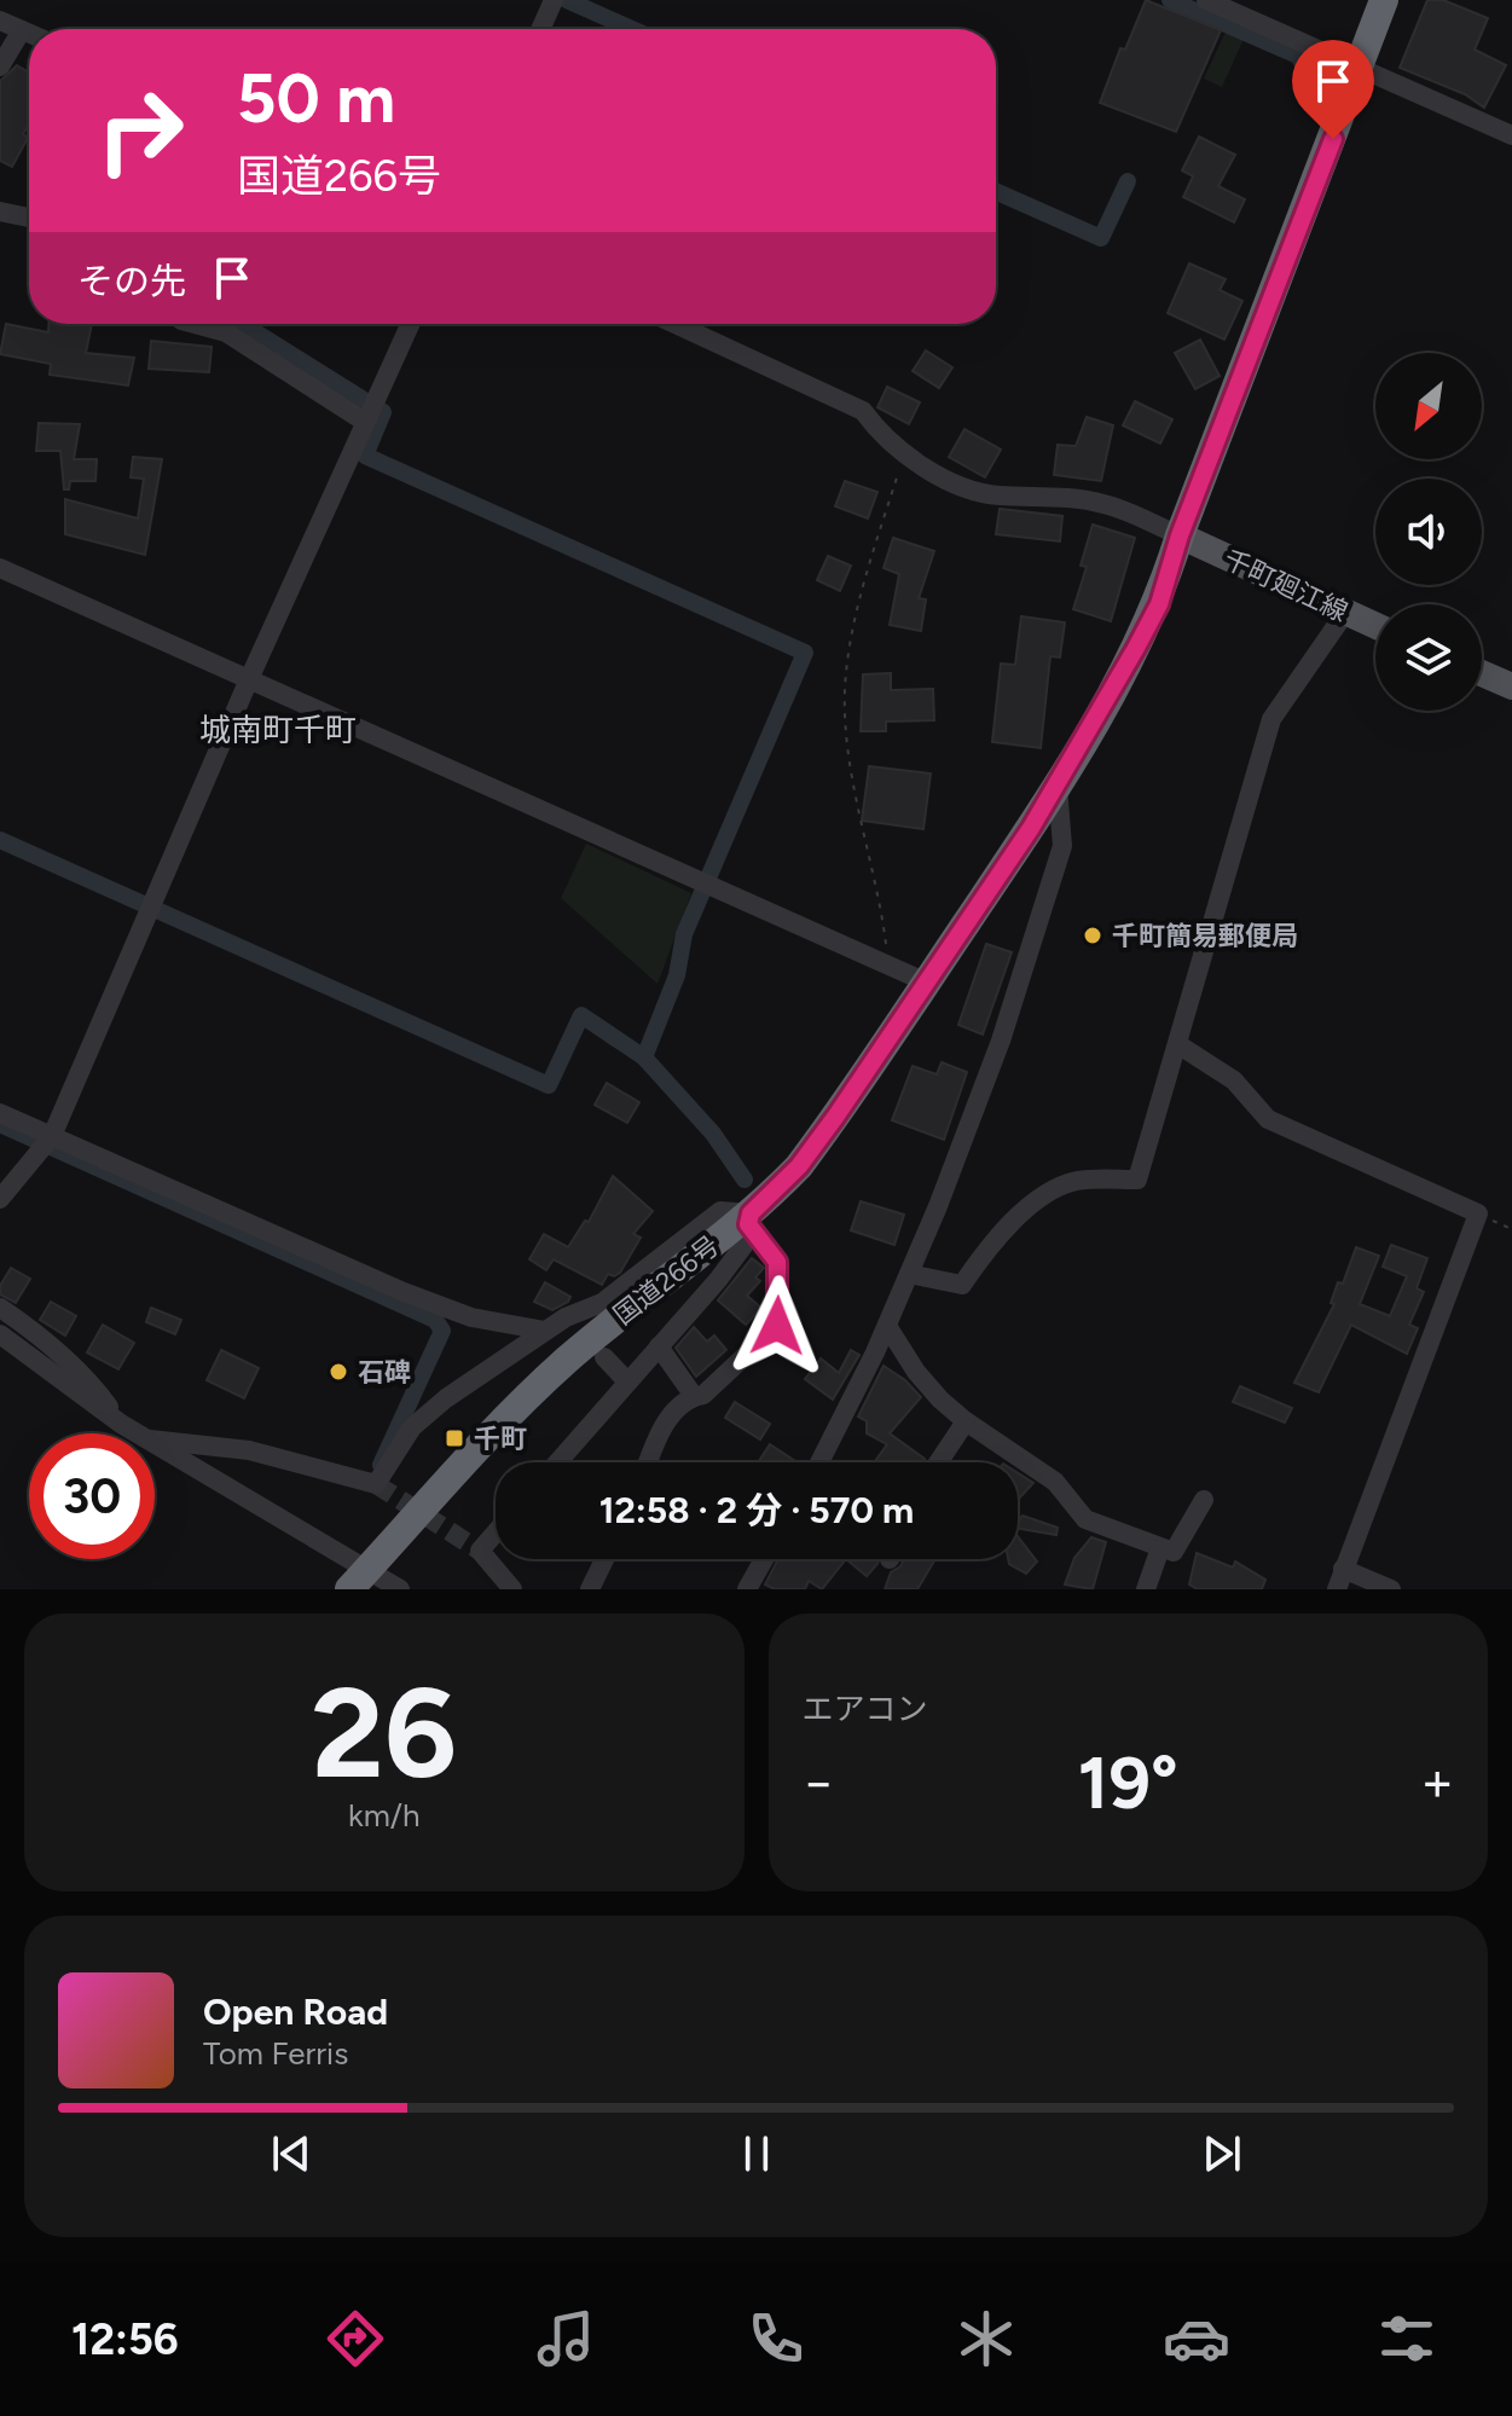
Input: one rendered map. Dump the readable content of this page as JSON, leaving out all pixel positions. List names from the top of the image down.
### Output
{
  "streets": {
    "highway": ["国道266号"],
    "main road": ["千町廻江線"]
  },
  "crossings": [
    ["千町廻江線", "国道266号"]
  ],
  "districts": ["城南町千町"],
  "places": {
    "other": ["千町簡易郵便局", "石碑"],
    "transit": ["千町"]
  },
  "north": "bottom left",
  "page": {
    "turn": ["50 m", "国道266号"],
    "then": "その先",
    "limit": "30",
    "trip": "12:58 · 2 分 · 570 m",
    "tile": [
      ["26", "km/h"],
      "エアコン"
    ],
    "heat": ["−", "19°", "+"],
    "song": ["Open Road", "Tom Ferris"],
    "tabs": "12:56"
  }
}
